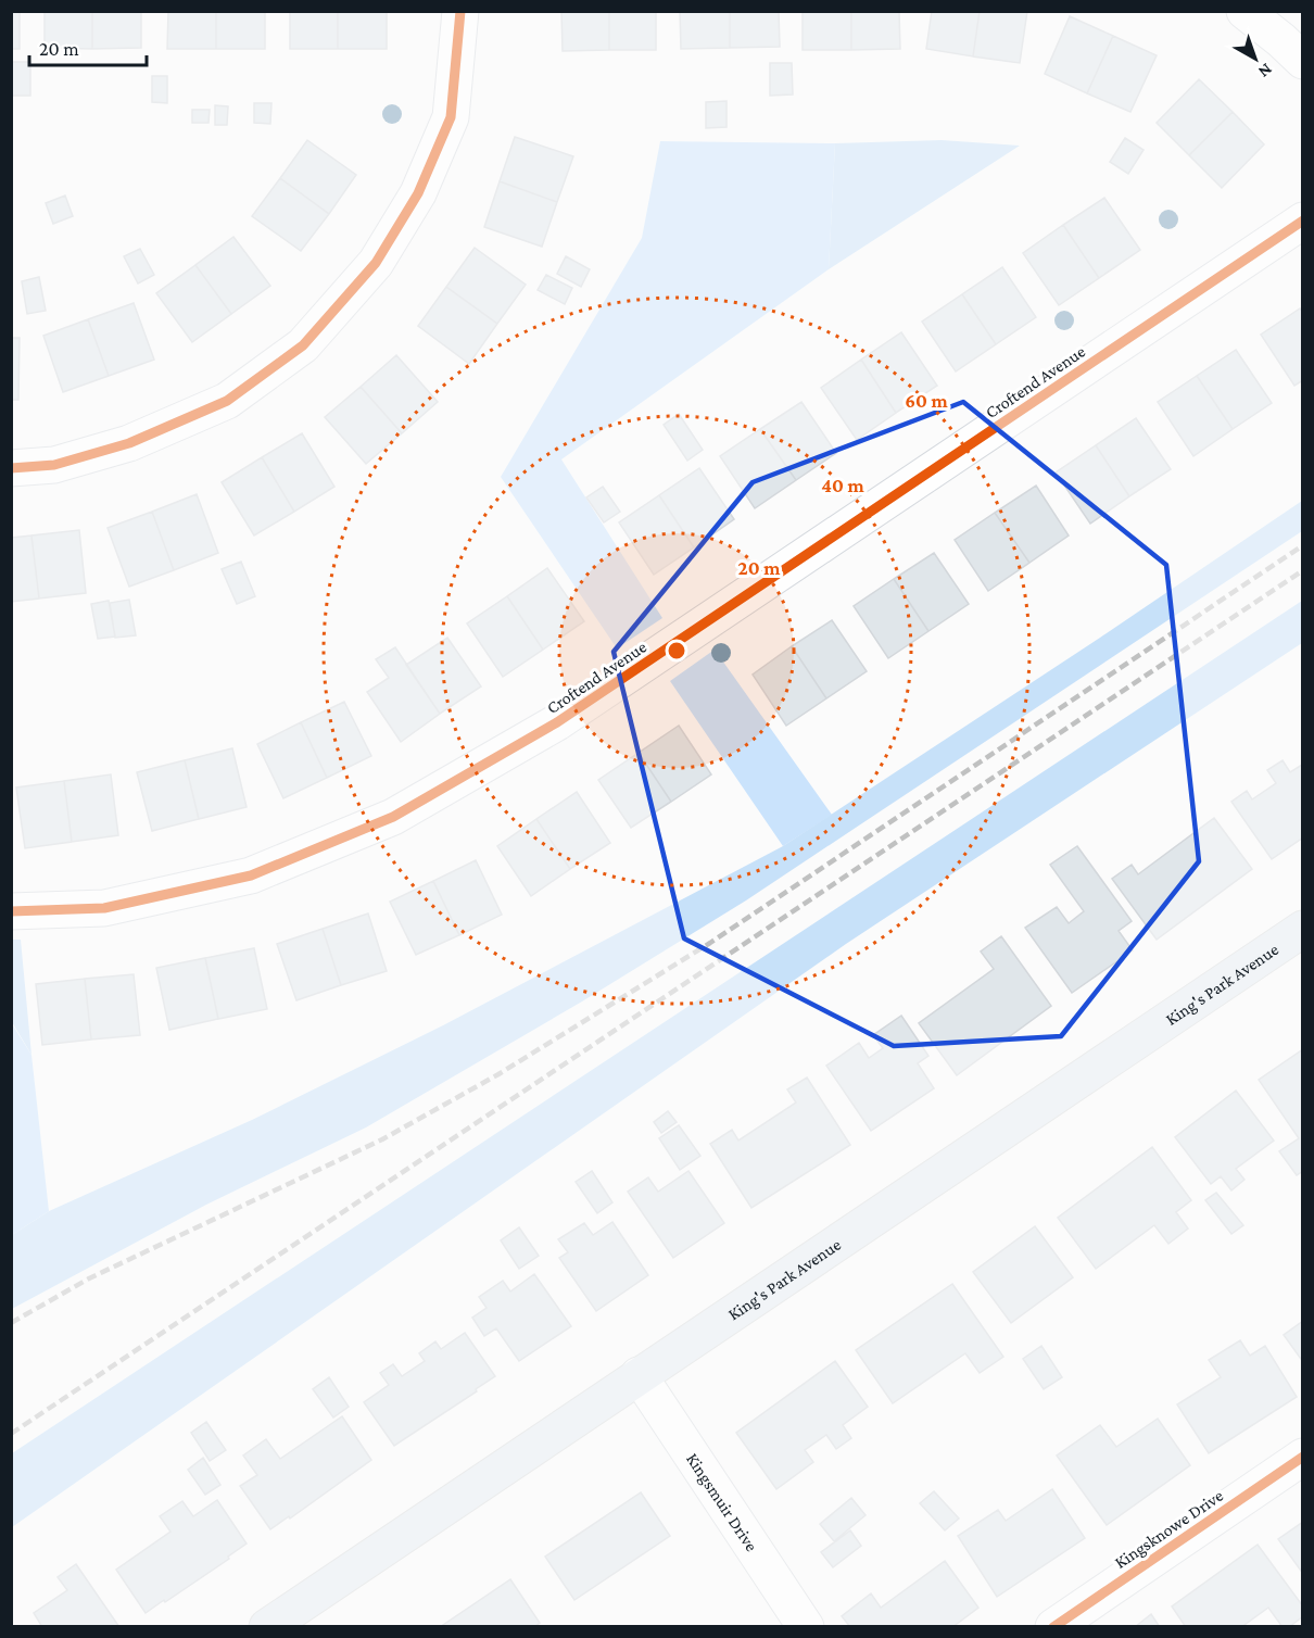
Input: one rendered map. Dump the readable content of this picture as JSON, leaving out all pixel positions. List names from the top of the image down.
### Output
{
  "streets": {
    "main road": ["King's Park Avenue"],
    "street": ["Croftend Avenue", "Kingsmuir Drive", "Kingsknowe Drive"]
  },
  "crossings": [
    ["King's Park Avenue", "Kingsmuir Drive"]
  ],
  "scale_bar": "20 m",
  "north": "bottom right",
  "rings": ["60 m", "40 m", "20 m"]
}
